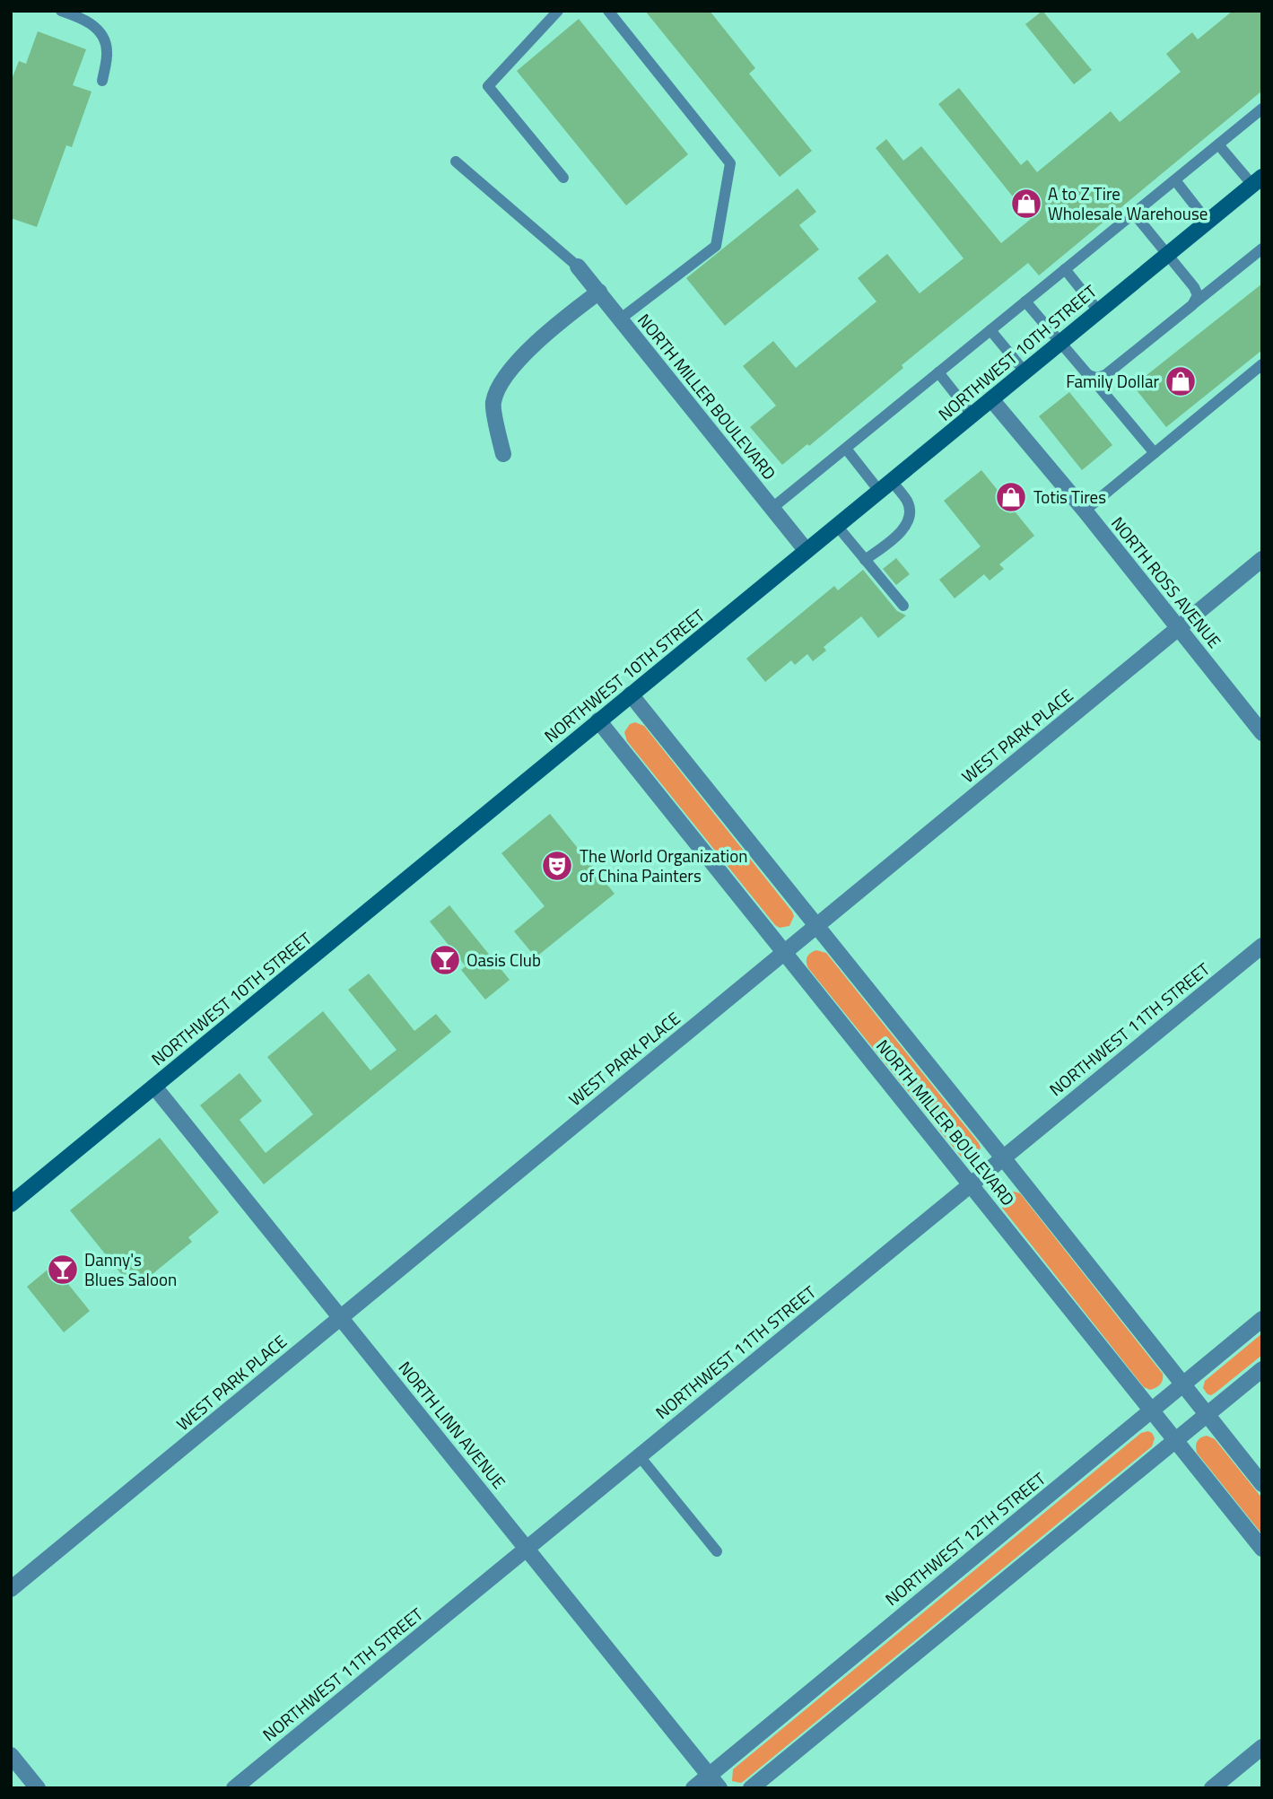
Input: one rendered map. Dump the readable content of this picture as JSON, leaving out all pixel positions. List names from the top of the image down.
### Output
{
  "streets": {
    "main road": ["NORTHWEST 10TH STREET"],
    "street": [
      "NORTH MILLER BOULEVARD",
      "NORTH ROSS AVENUE",
      "WEST PARK PLACE",
      "NORTHWEST 11TH STREET",
      "NORTH LINN AVENUE",
      "NORTHWEST 12TH STREET"
    ]
  },
  "crossings": [
    ["NORTHWEST 10TH STREET", "NORTH MILLER BOULEVARD"],
    ["NORTHWEST 10TH STREET", "NORTH ROSS AVENUE"],
    ["NORTHWEST 10TH STREET", "NORTH LINN AVENUE"],
    ["NORTH MILLER BOULEVARD", "WEST PARK PLACE"],
    ["NORTH MILLER BOULEVARD", "NORTHWEST 11TH STREET"],
    ["NORTH MILLER BOULEVARD", "NORTHWEST 12TH STREET"],
    ["NORTH ROSS AVENUE", "WEST PARK PLACE"],
    ["WEST PARK PLACE", "NORTH LINN AVENUE"],
    ["NORTHWEST 11TH STREET", "NORTH LINN AVENUE"],
    ["NORTH LINN AVENUE", "NORTHWEST 12TH STREET"]
  ],
  "places": {
    "shop": ["A to Z Tire Wholesale Warehouse", "Family Dollar", "Totis Tires"],
    "theatre": ["The World Organization of China Painters"],
    "bar": ["Oasis Club", "Danny's Blues Saloon"]
  }
}
